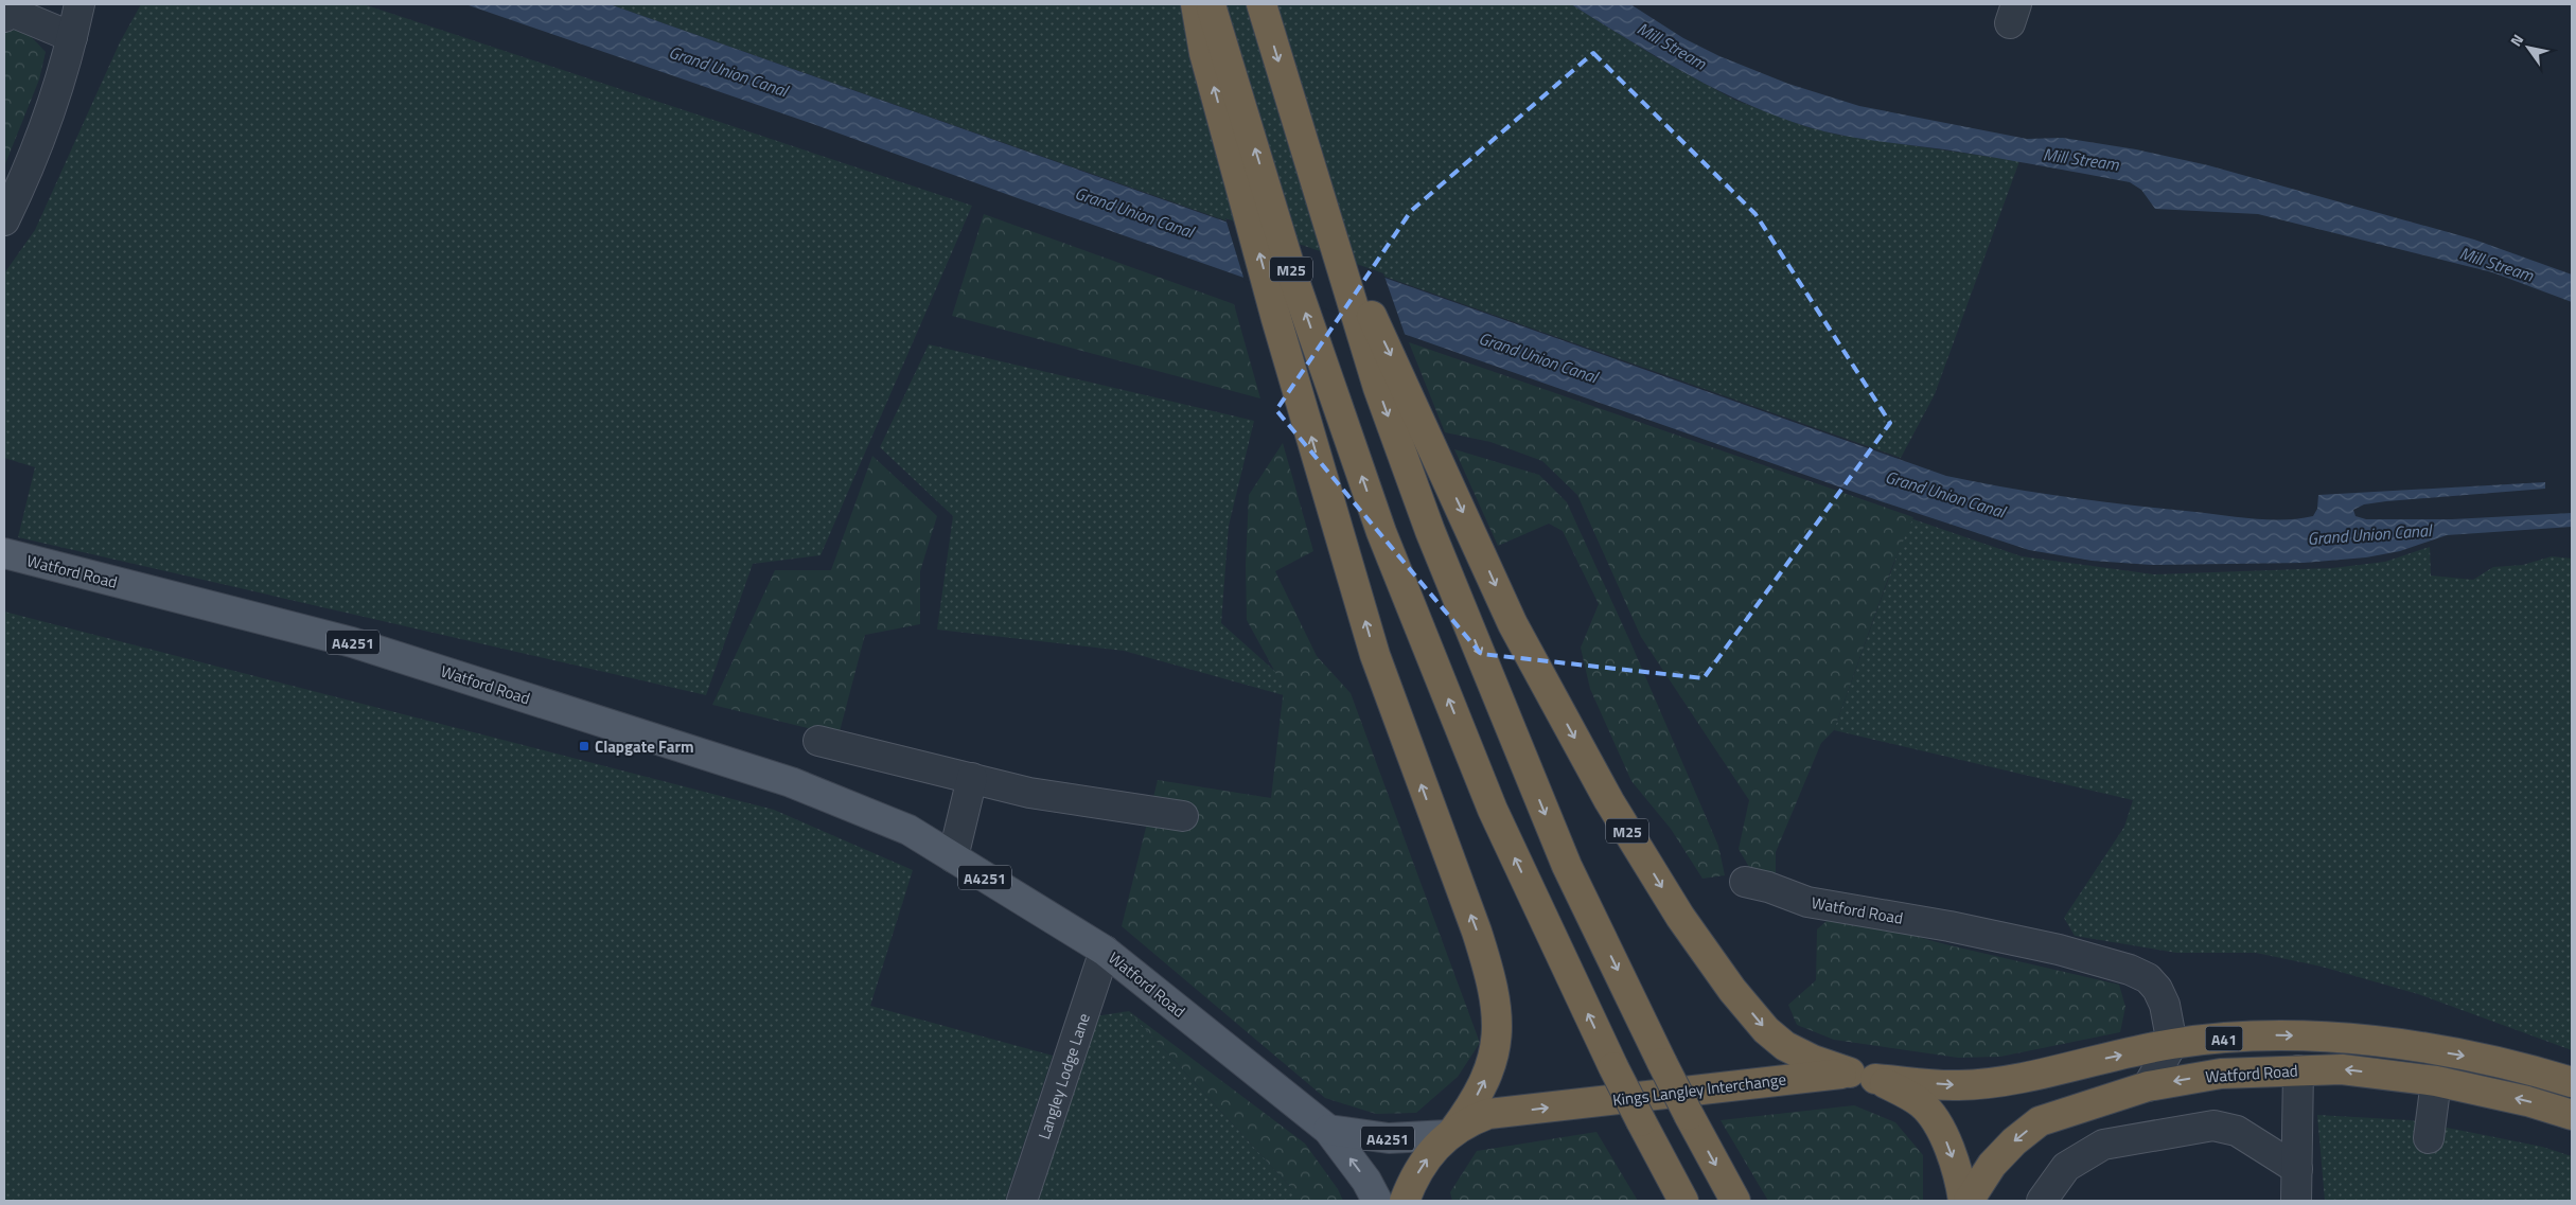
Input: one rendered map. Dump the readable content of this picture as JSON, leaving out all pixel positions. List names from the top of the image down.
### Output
{
  "streets": {
    "highway": [
      "M25",
      "Watford Road",
      "A41",
      "Kings Langley Interchange"
    ],
    "main road": ["A4251"],
    "street": ["Langley Lodge Lane"]
  },
  "crossings": [
    ["M25", "A4251"],
    ["M25", "A41"],
    ["M25", "Kings Langley Interchange"],
    ["Watford Road", "A4251"],
    ["Watford Road", "A41"],
    ["Watford Road", "Langley Lodge Lane"],
    ["A4251", "Kings Langley Interchange"],
    ["A41", "Kings Langley Interchange"]
  ],
  "one_way": ["Kings Langley Interchange"],
  "water": ["Mill Stream", "Grand Union Canal"],
  "places": {
    "transit": ["Clapgate Farm"]
  },
  "north": "top left"
}
